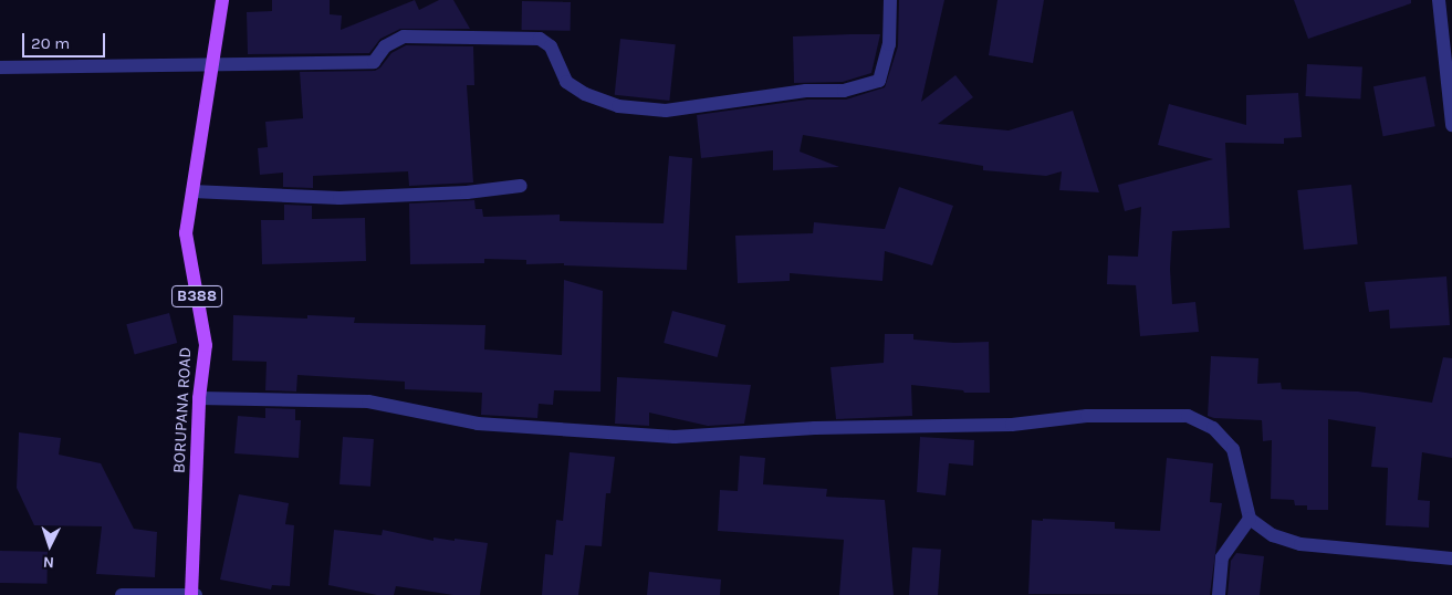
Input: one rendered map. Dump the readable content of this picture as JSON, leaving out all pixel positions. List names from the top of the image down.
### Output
{
  "streets": {
    "main road": ["B388", "BORUPANA ROAD"]
  },
  "scale_bar": "20 m",
  "north": "bottom"
}
